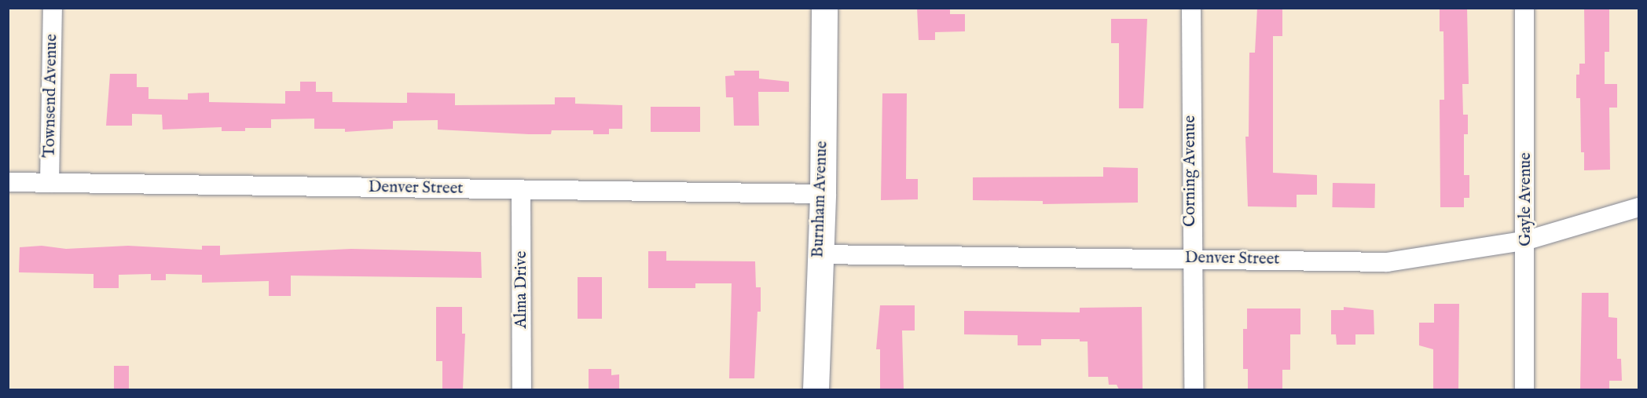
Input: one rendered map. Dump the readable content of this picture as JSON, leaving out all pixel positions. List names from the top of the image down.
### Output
{
  "streets": {
    "street": [
      "Townsend Avenue",
      "Corning Avenue",
      "Denver Street",
      "Burnham Avenue",
      "Gayle Avenue",
      "Alma Drive"
    ]
  },
  "crossings": [
    ["Townsend Avenue", "Denver Street"],
    ["Corning Avenue", "Denver Street"],
    ["Denver Street", "Burnham Avenue"],
    ["Denver Street", "Gayle Avenue"],
    ["Denver Street", "Alma Drive"]
  ]
}
